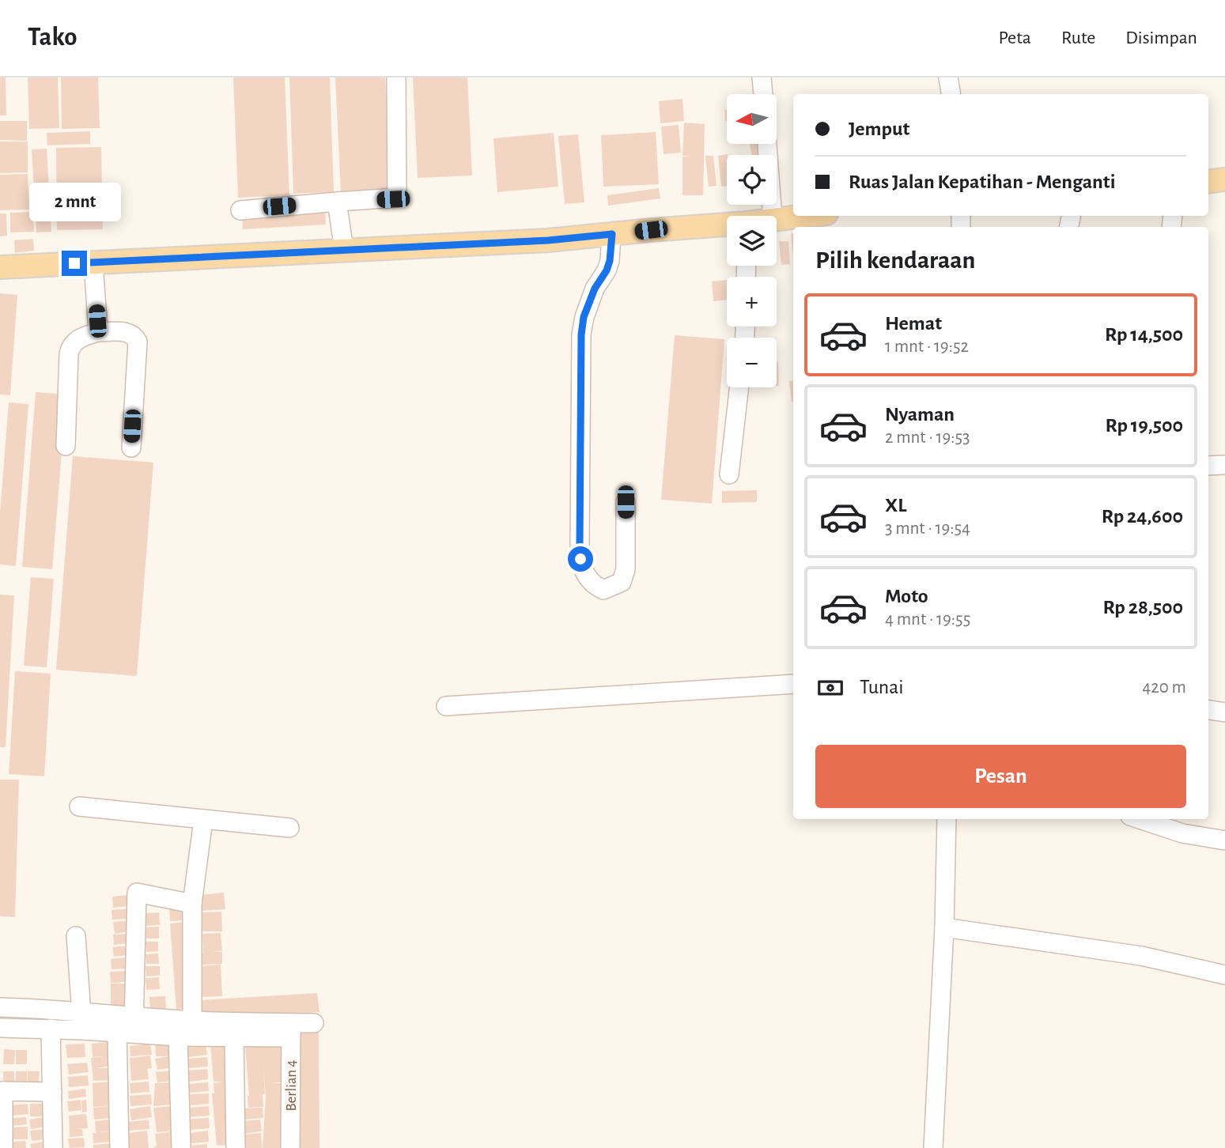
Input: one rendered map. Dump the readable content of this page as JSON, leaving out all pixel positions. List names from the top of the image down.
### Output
{
  "streets": {
    "street": ["Berlian 4"]
  },
  "north": "left",
  "page": {
    "header": "Tako",
    "nav": ["Peta", "Rute", "Disimpan"],
    "map_buttons": ["+", "−"],
    "banner": ["Jemput", "Ruas Jalan Kepatihan - Menganti"],
    "bubble": "2 mnt",
    "heading": "Pilih kendaraan",
    "list": [
      {
        "name": "Hemat",
        "note": "1 mnt · 19:52",
        "value": "Rp 14,500"
      },
      {
        "name": "Nyaman",
        "note": "2 mnt · 19:53",
        "value": "Rp 19,500"
      },
      {
        "name": "XL",
        "note": "3 mnt · 19:54",
        "value": "Rp 24,600"
      },
      {
        "name": "Moto",
        "note": "4 mnt · 19:55",
        "value": "Rp 28,500"
      }
    ],
    "pay": ["Tunai", "420 m"],
    "buttons": "Pesan"
  }
}
